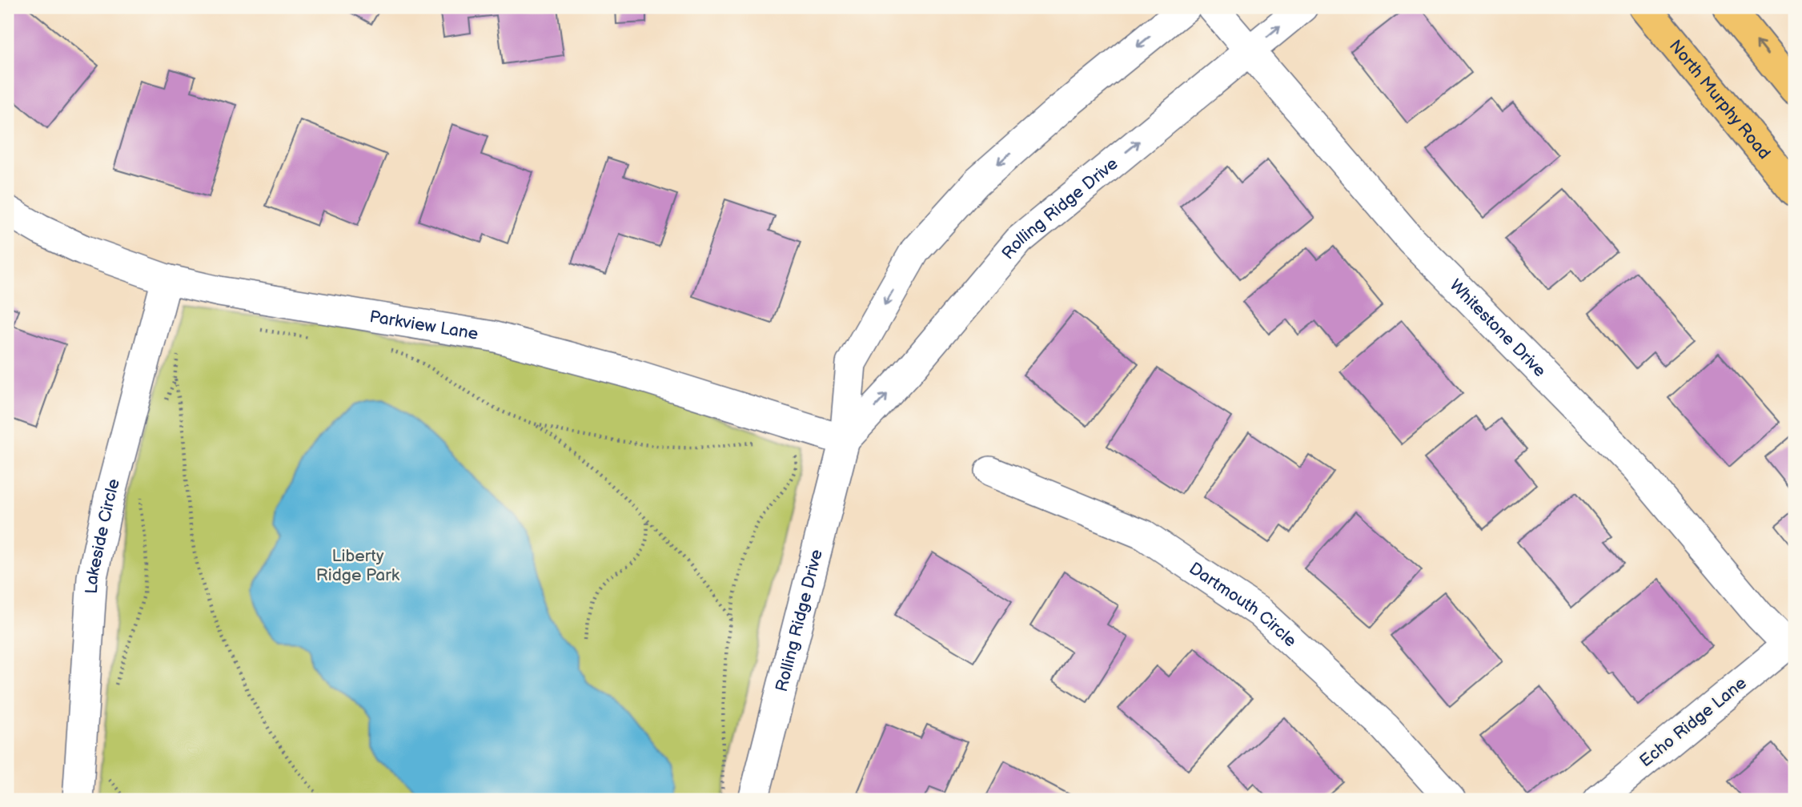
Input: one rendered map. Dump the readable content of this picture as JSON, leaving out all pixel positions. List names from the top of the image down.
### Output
{
  "streets": {
    "main road": ["North Murphy Road"],
    "street": [
      "Rolling Ridge Drive",
      "Parkview Lane",
      "Whitestone Drive",
      "Lakeside Circle",
      "Dartmouth Circle",
      "Echo Ridge Lane"
    ]
  },
  "crossings": [
    ["Rolling Ridge Drive", "Parkview Lane"],
    ["Rolling Ridge Drive", "Whitestone Drive"],
    ["Parkview Lane", "Lakeside Circle"],
    ["Whitestone Drive", "Echo Ridge Lane"]
  ],
  "parks": ["Liberty Ridge Park"]
}
